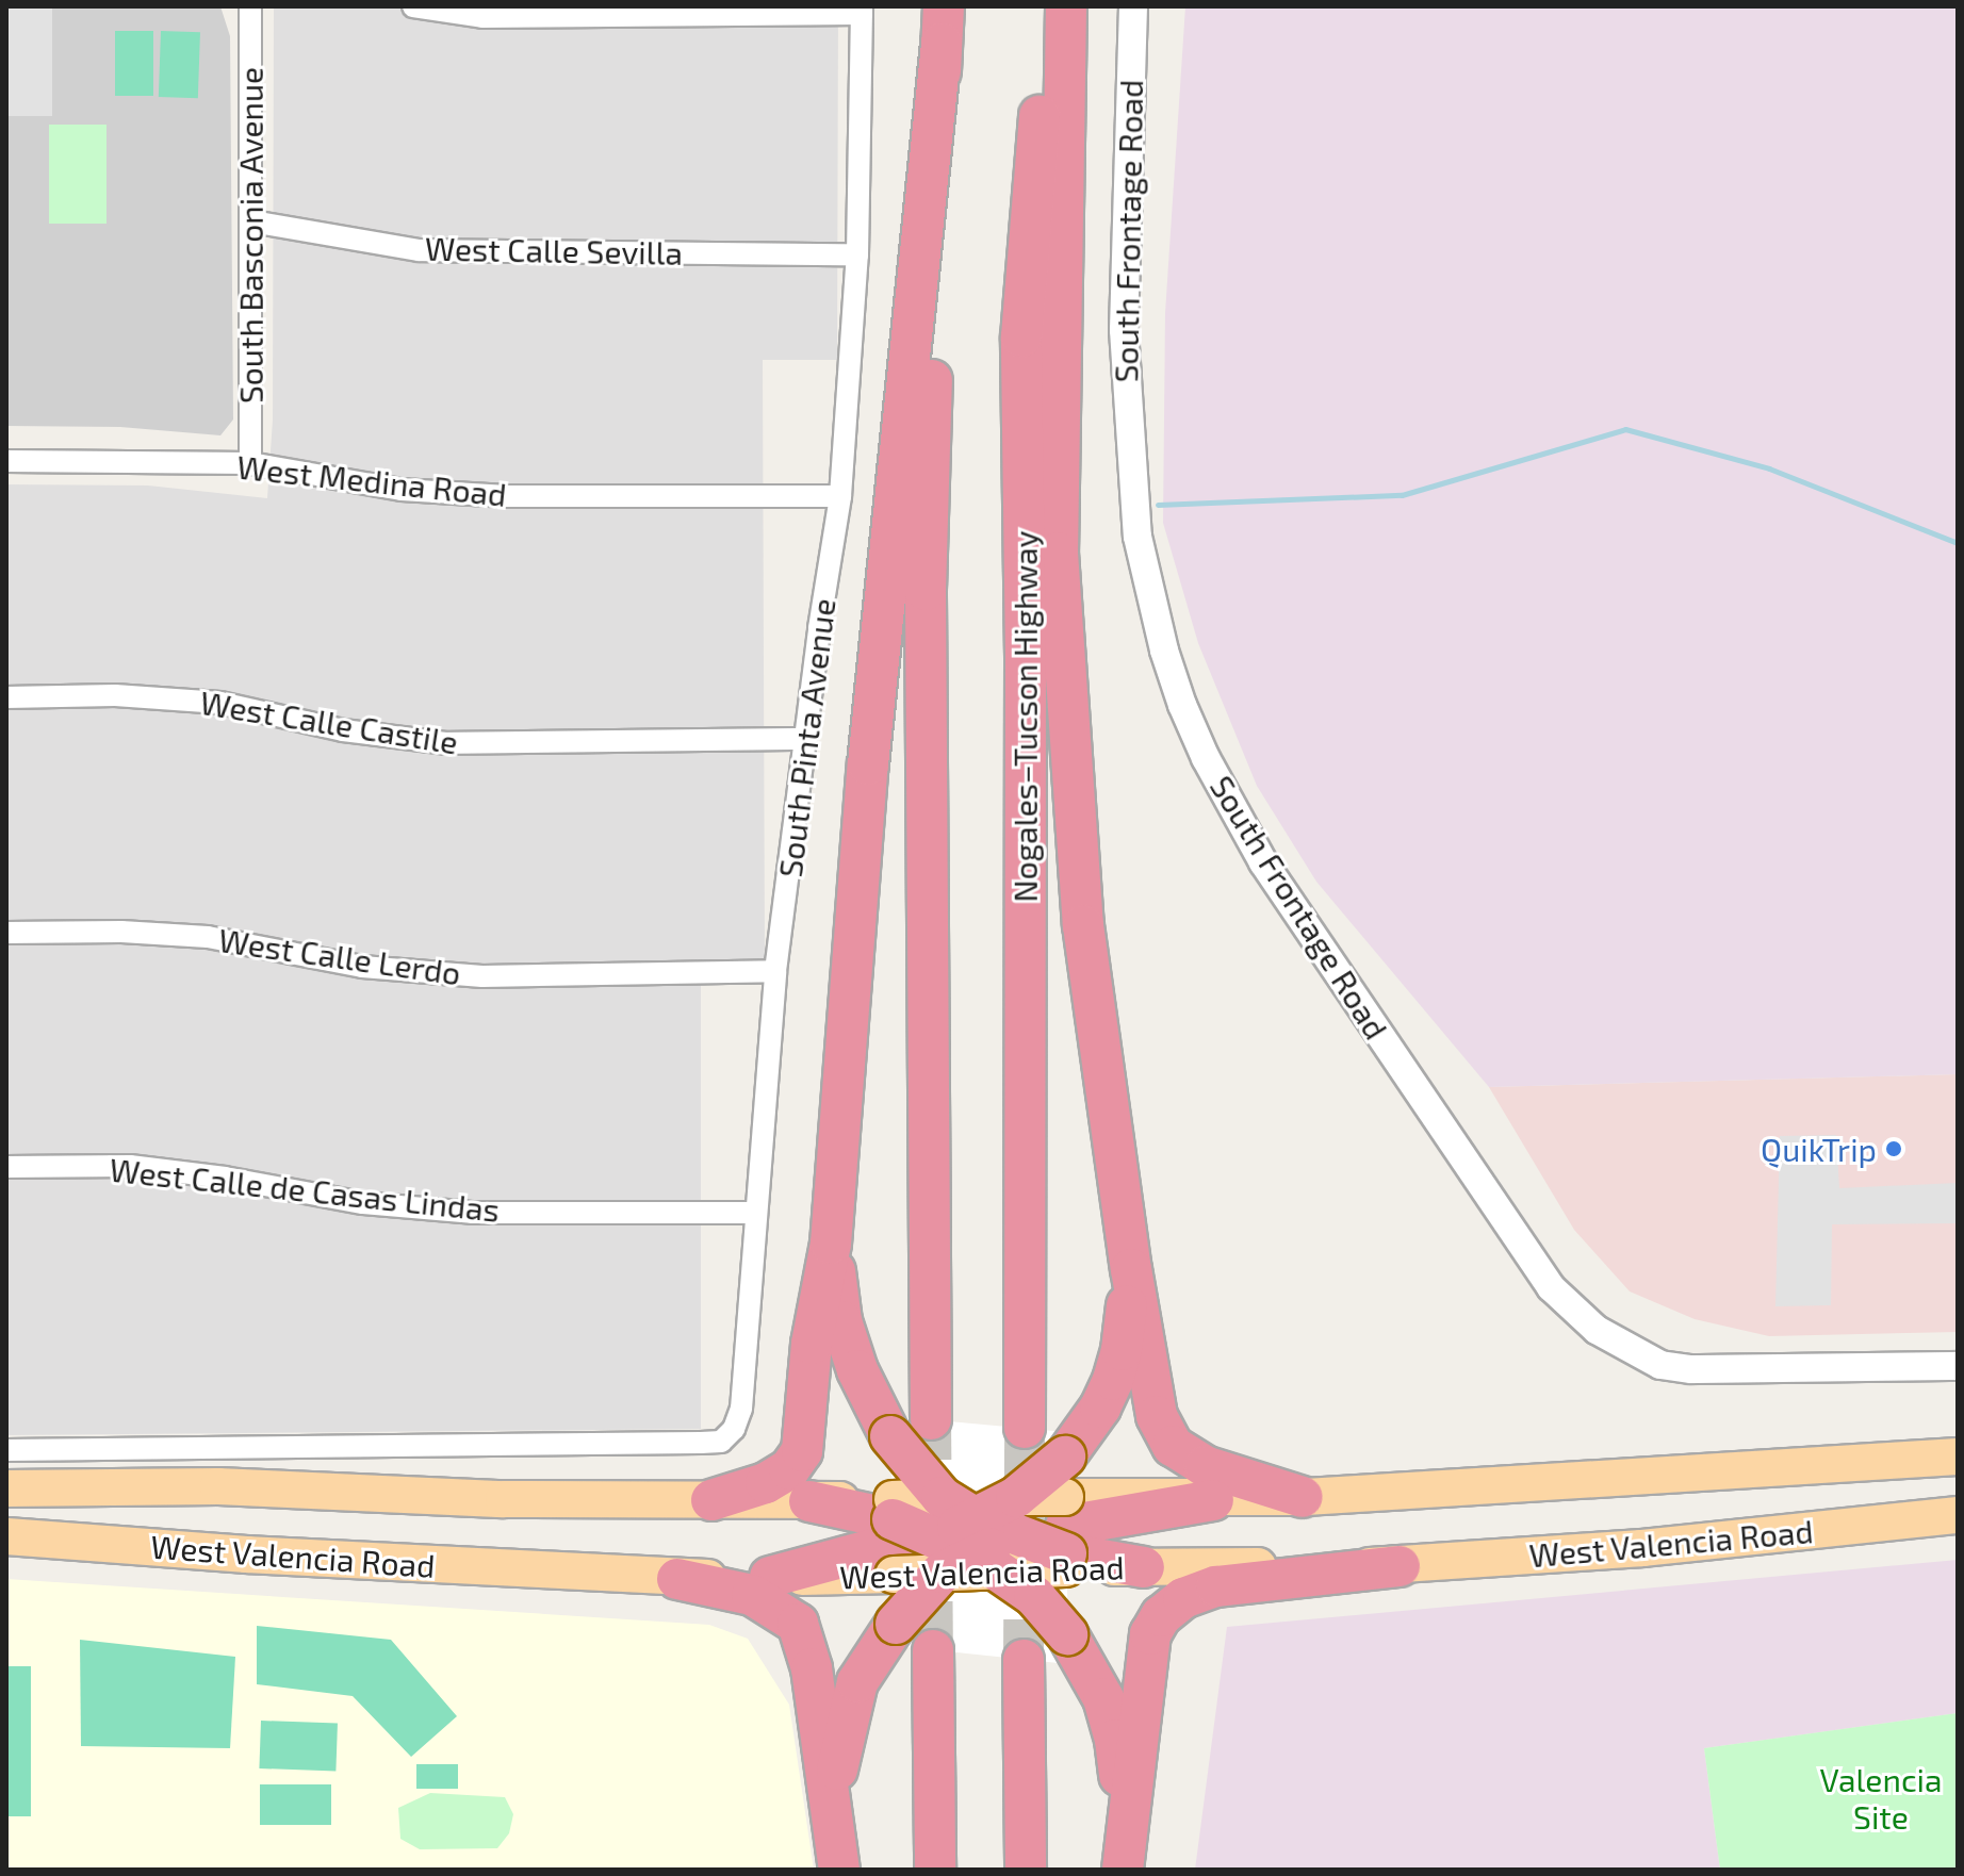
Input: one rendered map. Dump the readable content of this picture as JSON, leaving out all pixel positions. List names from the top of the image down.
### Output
{
  "streets": {
    "highway": ["Nogales–Tucson Highway"],
    "main road": ["West Valencia Road"],
    "street": [
      "South Frontage Road",
      "South Basconia Avenue",
      "West Calle Sevilla",
      "West Medina Road",
      "West Calle Castile",
      "South Pinta Avenue",
      "West Calle Lerdo",
      "West Calle de Casas Lindas"
    ]
  },
  "crossings": [
    ["South Basconia Avenue", "West Calle Sevilla"],
    ["South Basconia Avenue", "West Medina Road"],
    ["West Calle Sevilla", "South Pinta Avenue"],
    ["West Medina Road", "South Pinta Avenue"],
    ["West Calle Castile", "South Pinta Avenue"],
    ["South Pinta Avenue", "West Calle Lerdo"],
    ["South Pinta Avenue", "West Calle de Casas Lindas"]
  ],
  "parks": ["Valencia Site"],
  "places": ["QuikTrip"]
}
